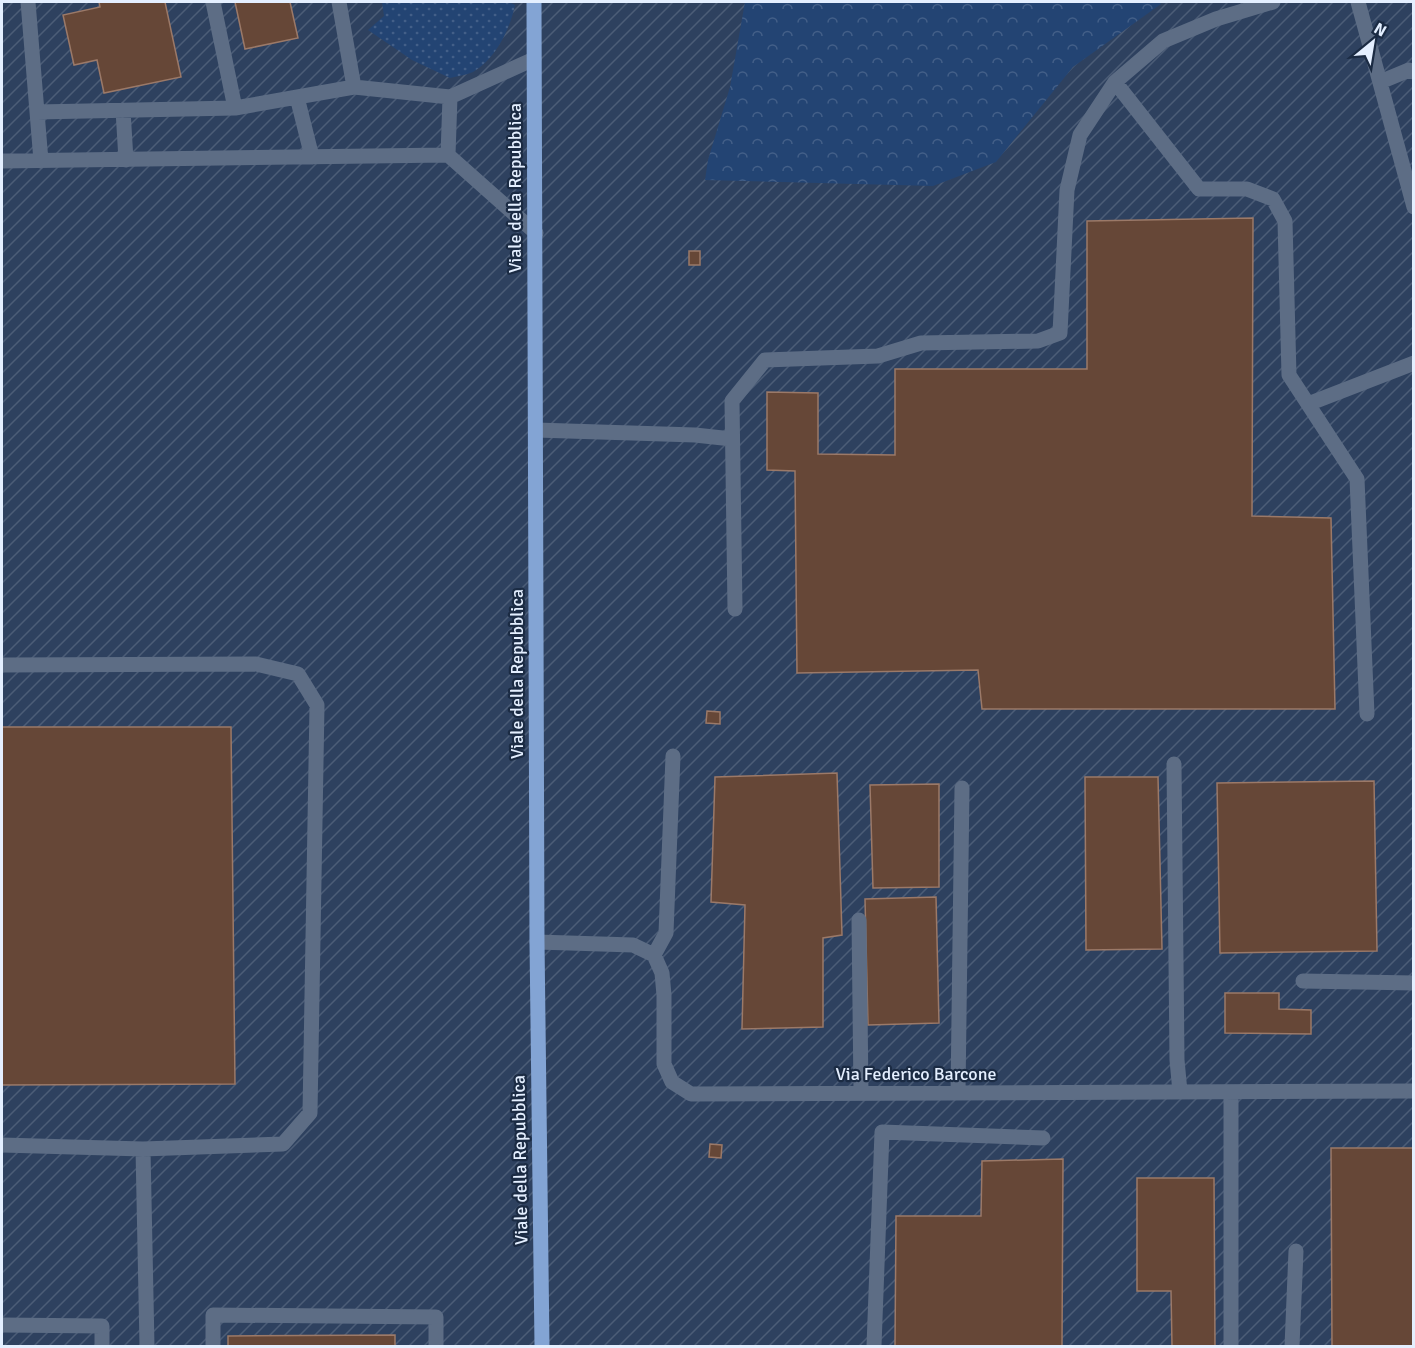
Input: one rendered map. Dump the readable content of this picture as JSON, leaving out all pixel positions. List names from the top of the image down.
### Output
{
  "streets": {
    "main road": ["Viale della Repubblica"],
    "street": ["Via Federico Barcone"]
  },
  "north": "top right"
}
